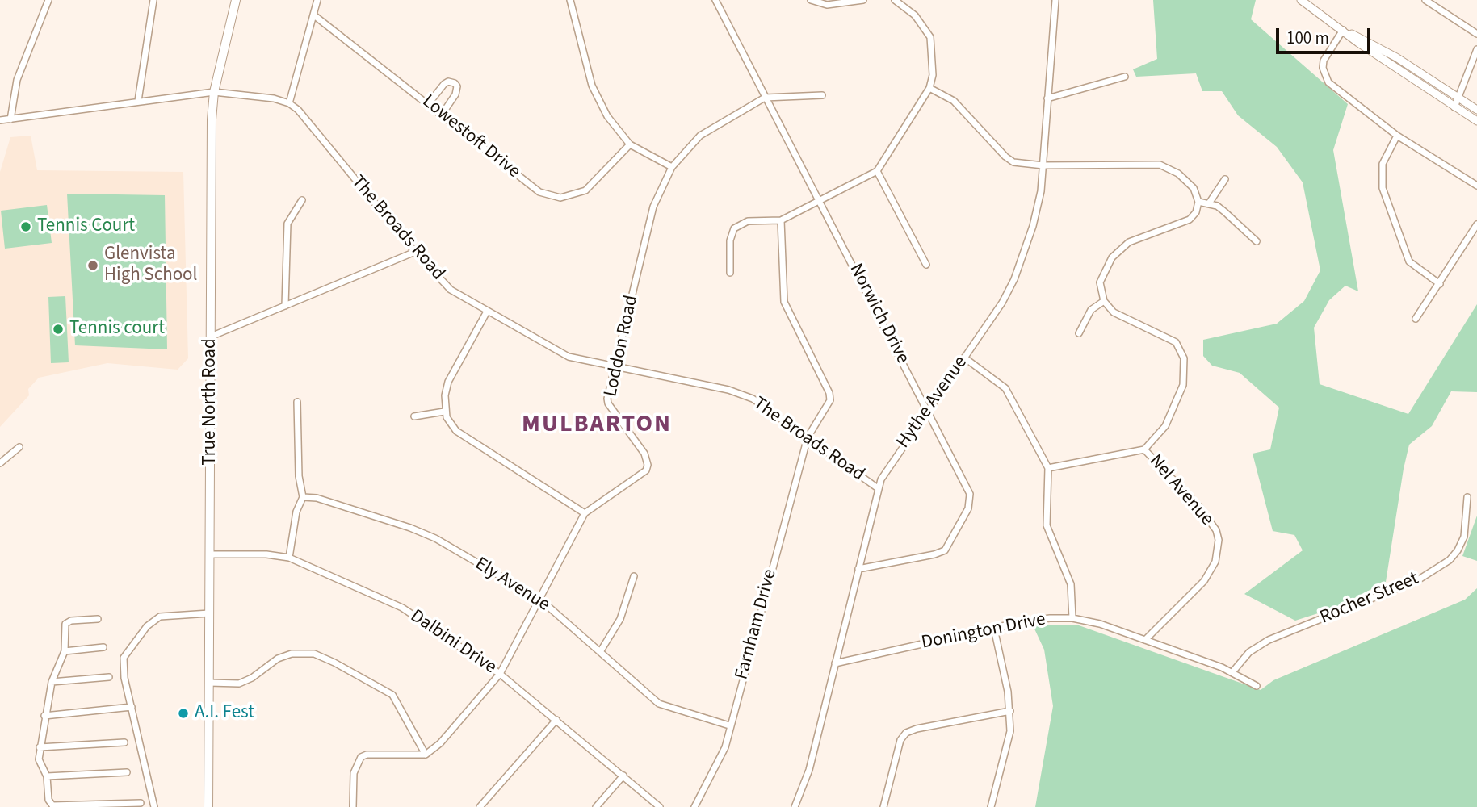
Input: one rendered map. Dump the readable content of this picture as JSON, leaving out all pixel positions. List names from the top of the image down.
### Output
{
  "streets": {
    "main road": ["True North Road"],
    "street": [
      "Lowestoft Drive",
      "The Broads Road",
      "Norwich Drive",
      "Loddon Road",
      "Hythe Avenue",
      "Nel Avenue",
      "Ely Avenue",
      "Rocher Street",
      "Farnham Drive",
      "Donington Drive",
      "Dalbini Drive"
    ]
  },
  "crossings": [
    ["The Broads Road", "Loddon Road"],
    ["The Broads Road", "Hythe Avenue"],
    ["The Broads Road", "Farnham Drive"],
    ["Norwich Drive", "Loddon Road"],
    ["Norwich Drive", "Hythe Avenue"],
    ["Loddon Road", "Ely Avenue"],
    ["Loddon Road", "Dalbini Drive"],
    ["True North Road", "Dalbini Drive"],
    ["Hythe Avenue", "Donington Drive"],
    ["Nel Avenue", "Donington Drive"],
    ["Ely Avenue", "Farnham Drive"],
    ["Rocher Street", "Donington Drive"]
  ],
  "districts": ["MULBARTON"],
  "places": [
    "Tennis Court",
    "Glenvista High School",
    "Tennis court",
    "A.I. Fest"
  ],
  "scale_bar": "100 m"
}
